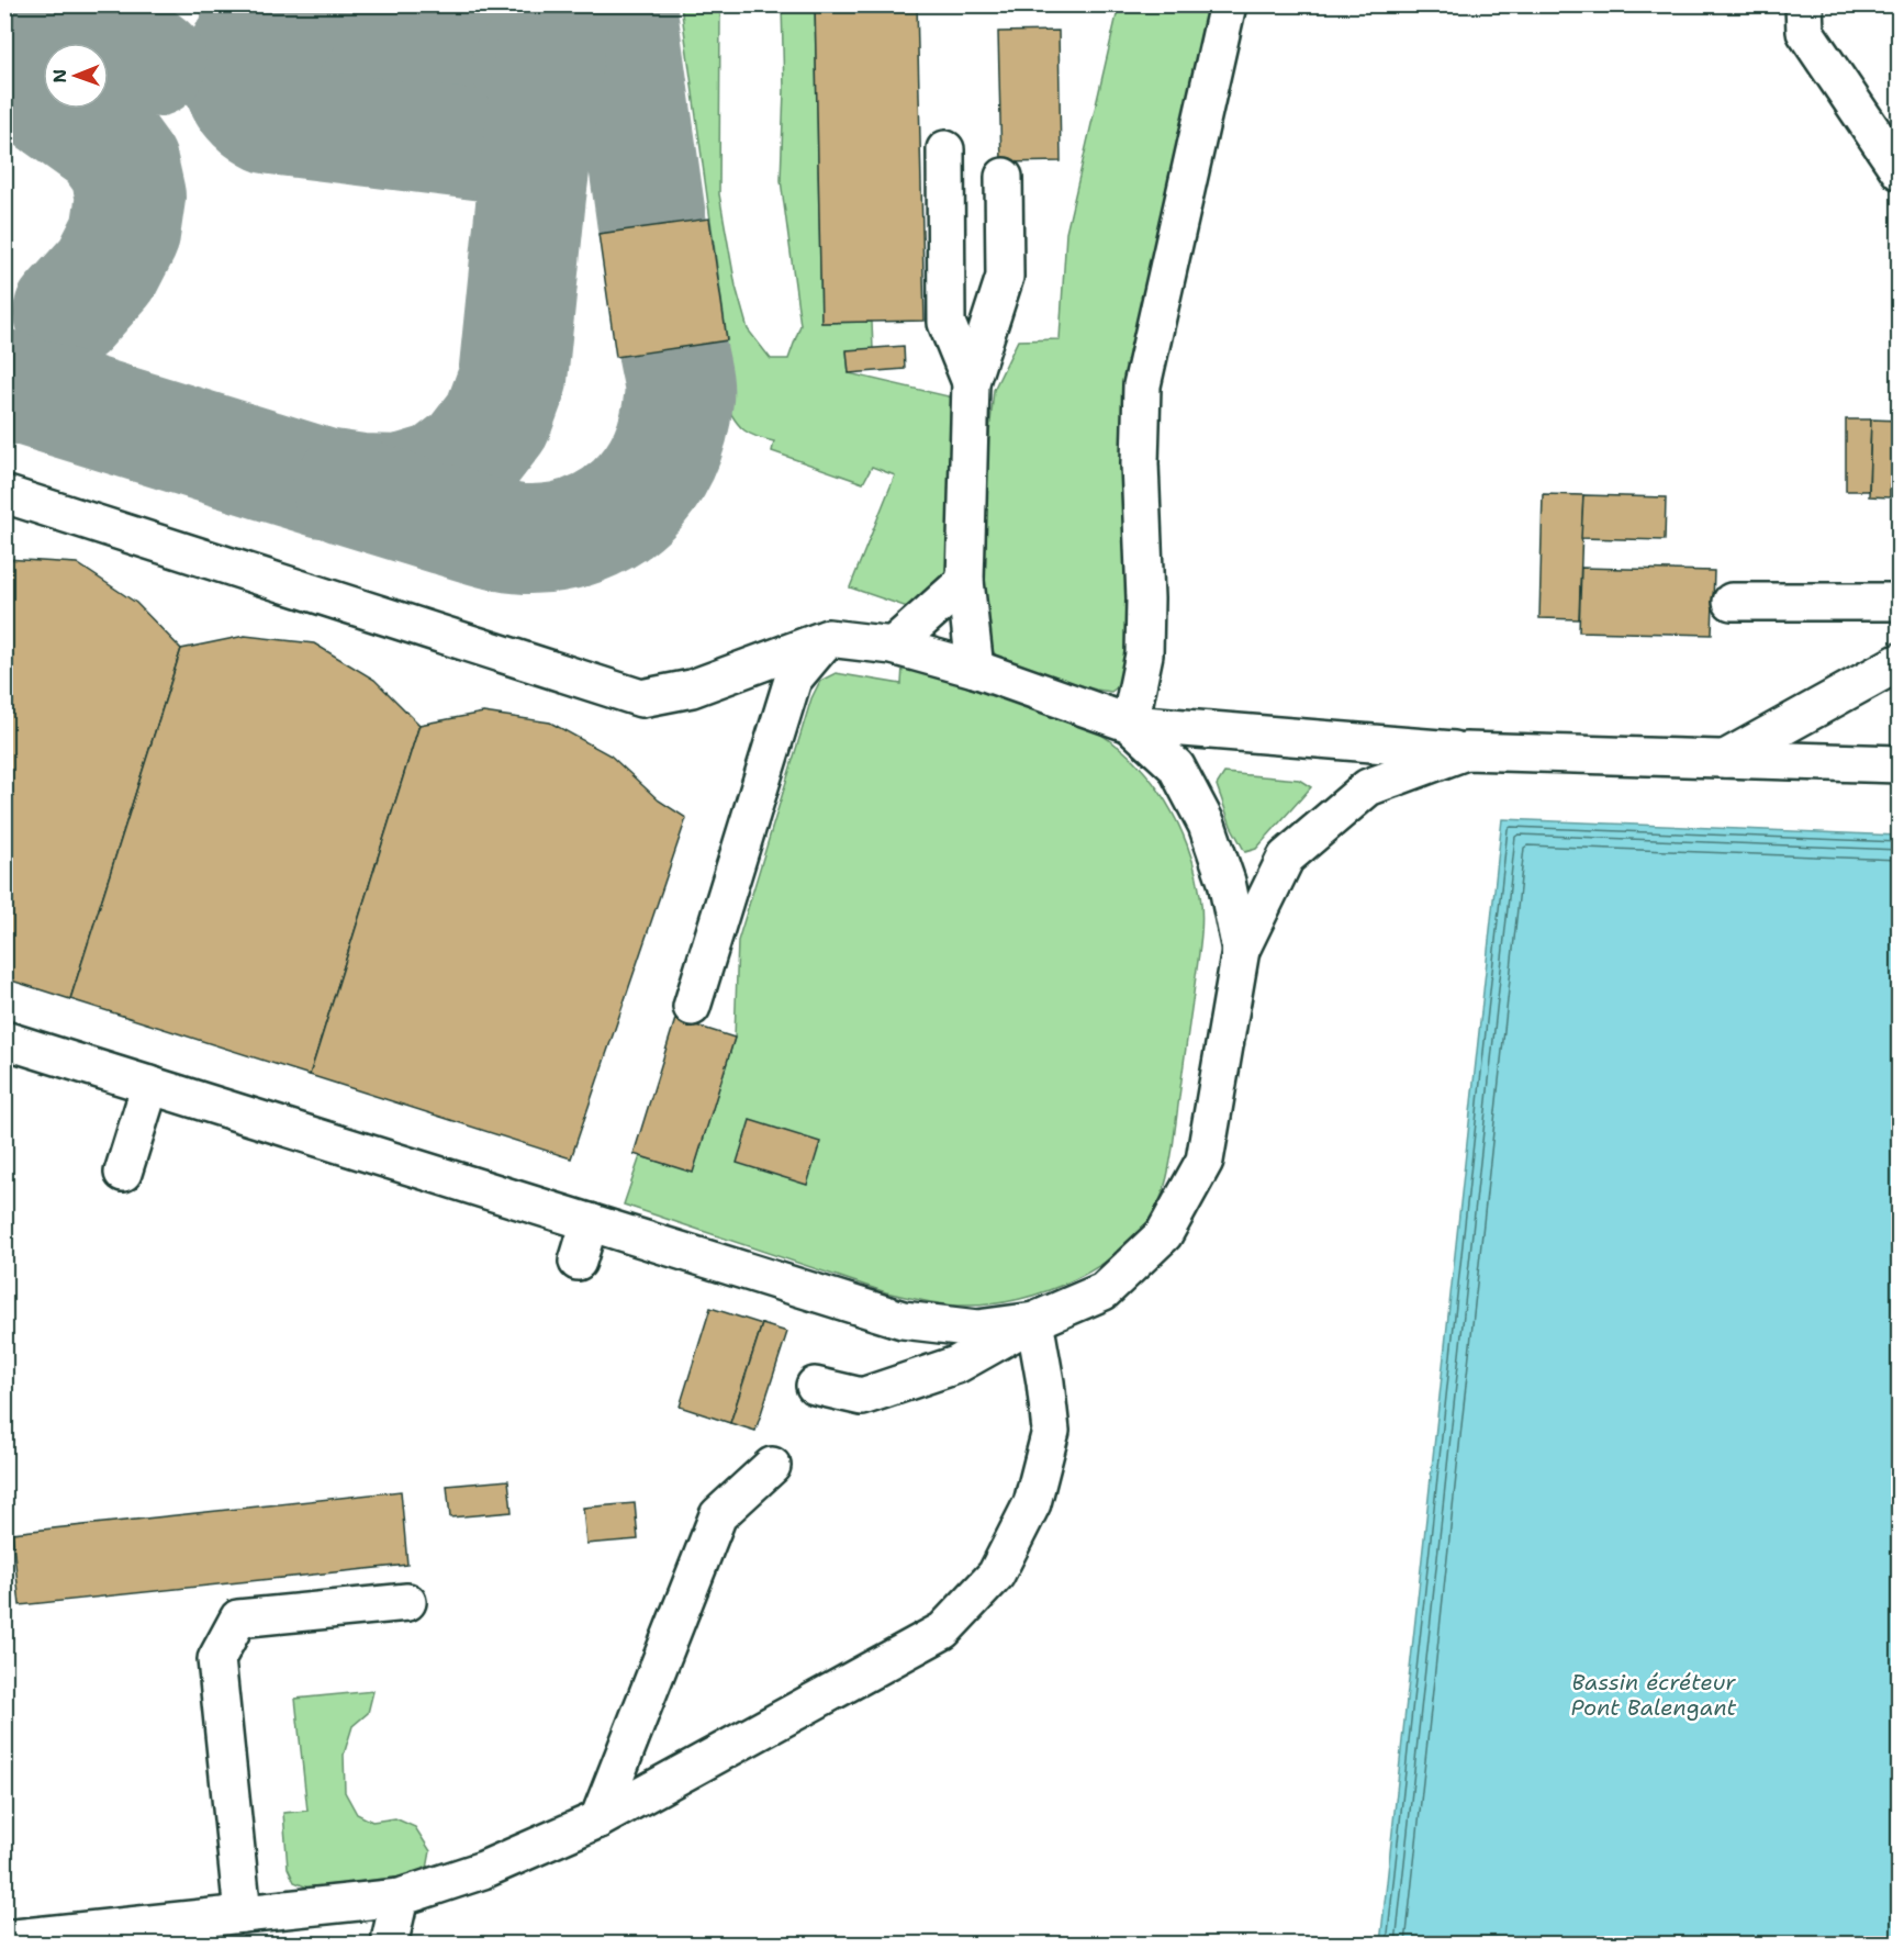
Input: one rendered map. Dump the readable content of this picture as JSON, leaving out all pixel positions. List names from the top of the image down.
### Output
{
  "water": ["Bassin écréteur Pont Balengant"],
  "north": "left"
}
